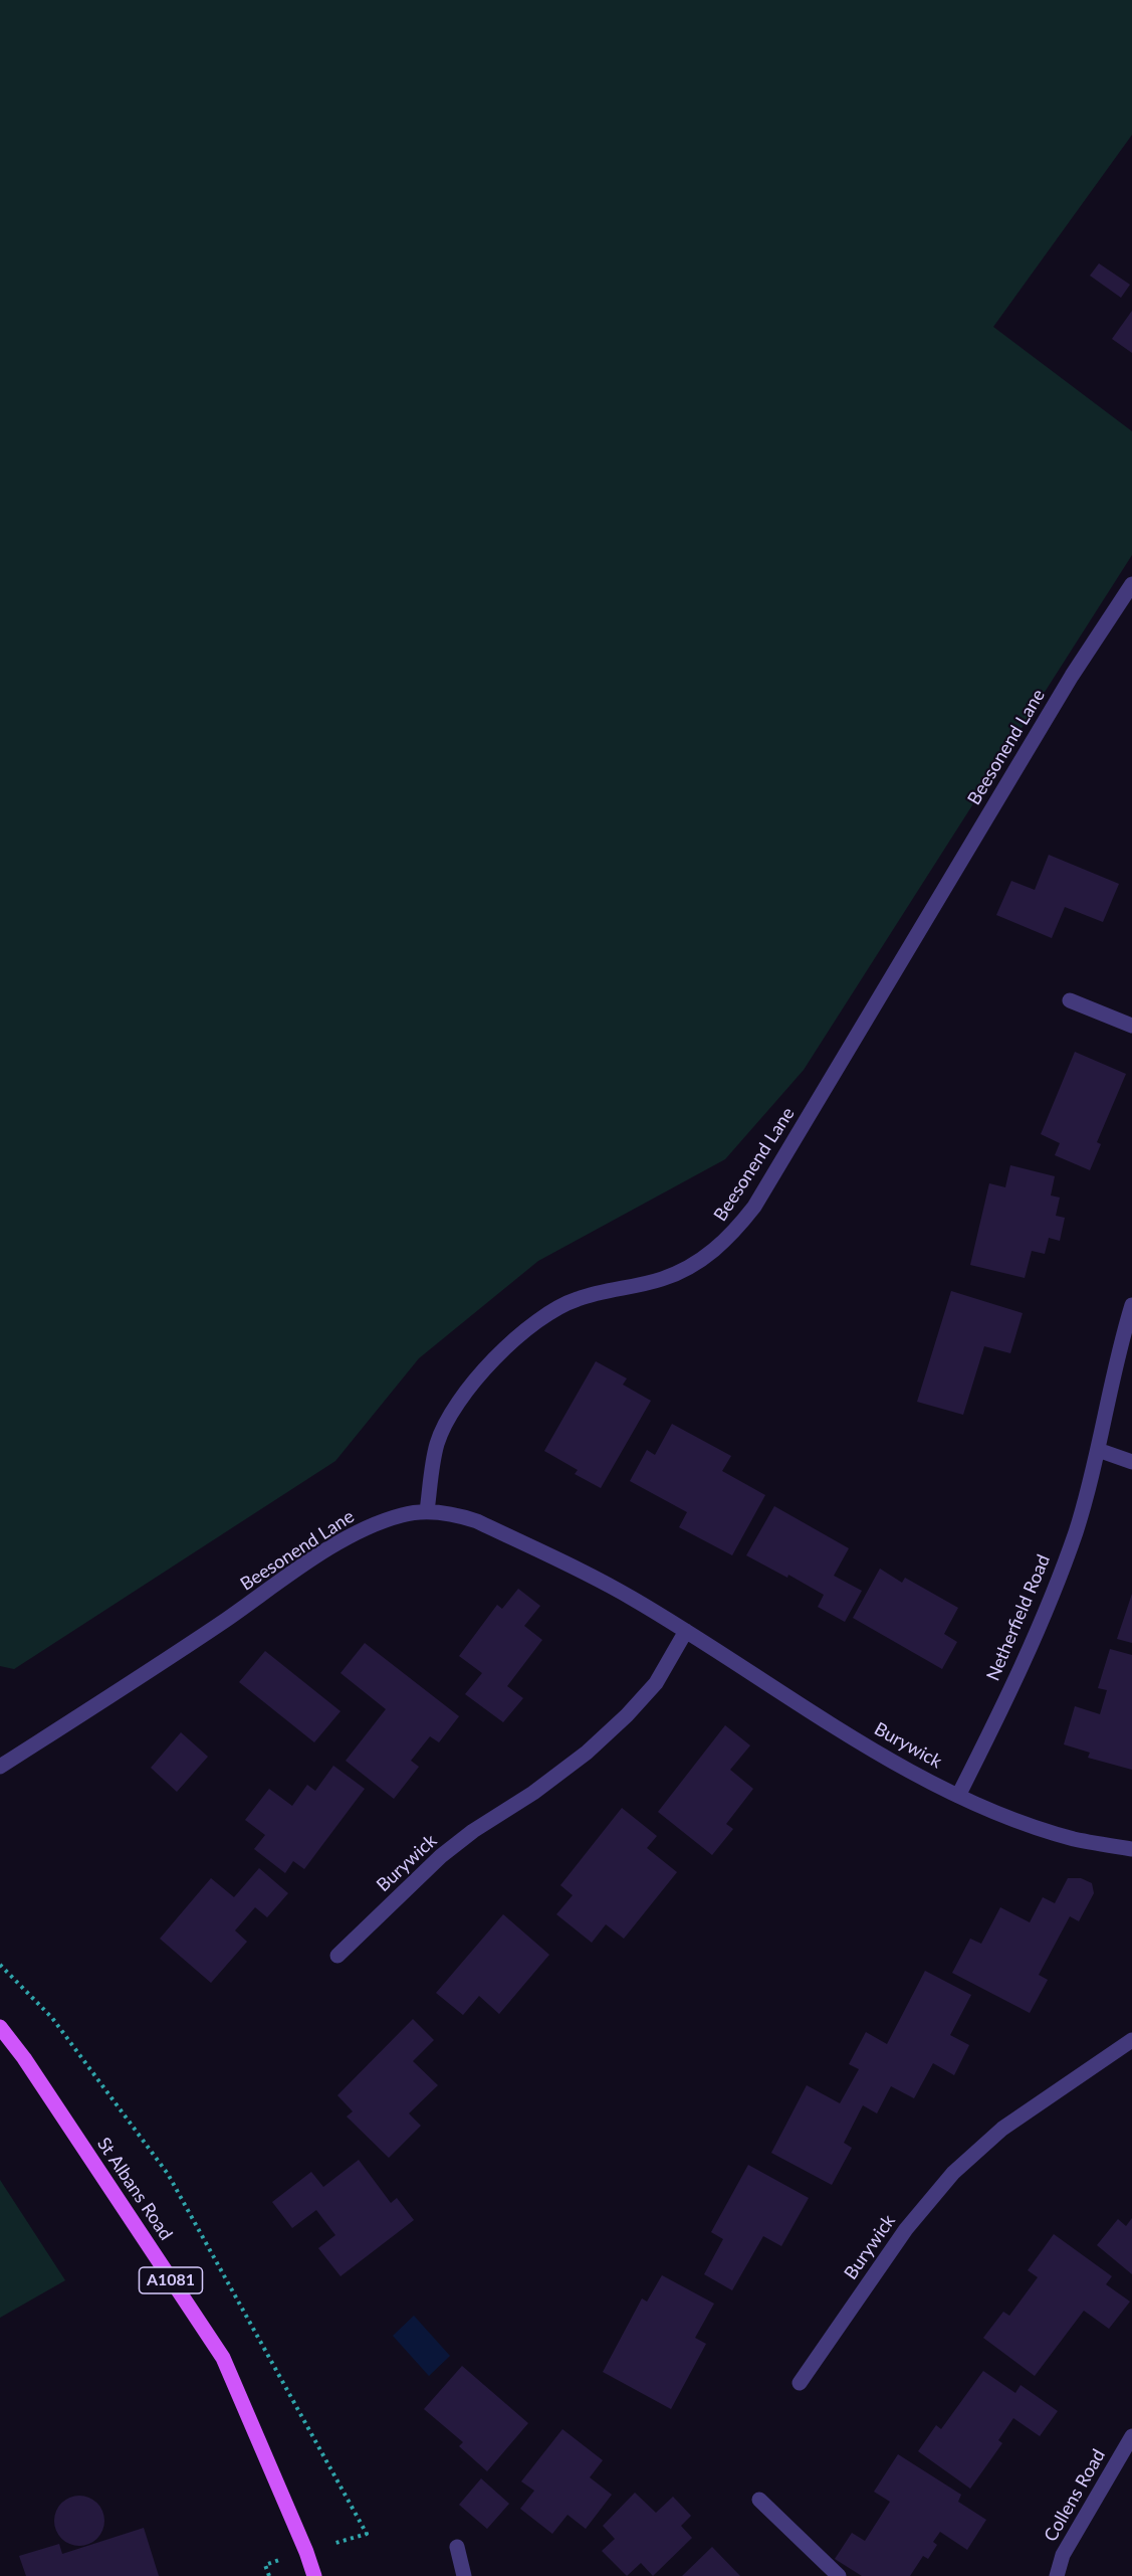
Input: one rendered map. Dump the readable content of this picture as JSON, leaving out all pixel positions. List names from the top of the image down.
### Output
{
  "streets": {
    "main road": ["St Albans Road", "A1081"],
    "street": [
      "Beesonend Lane",
      "Netherfield Road",
      "Burywick",
      "Collens Road"
    ]
  },
  "crossings": [
    ["Beesonend Lane", "Burywick"],
    ["Netherfield Road", "Burywick"]
  ]
}
